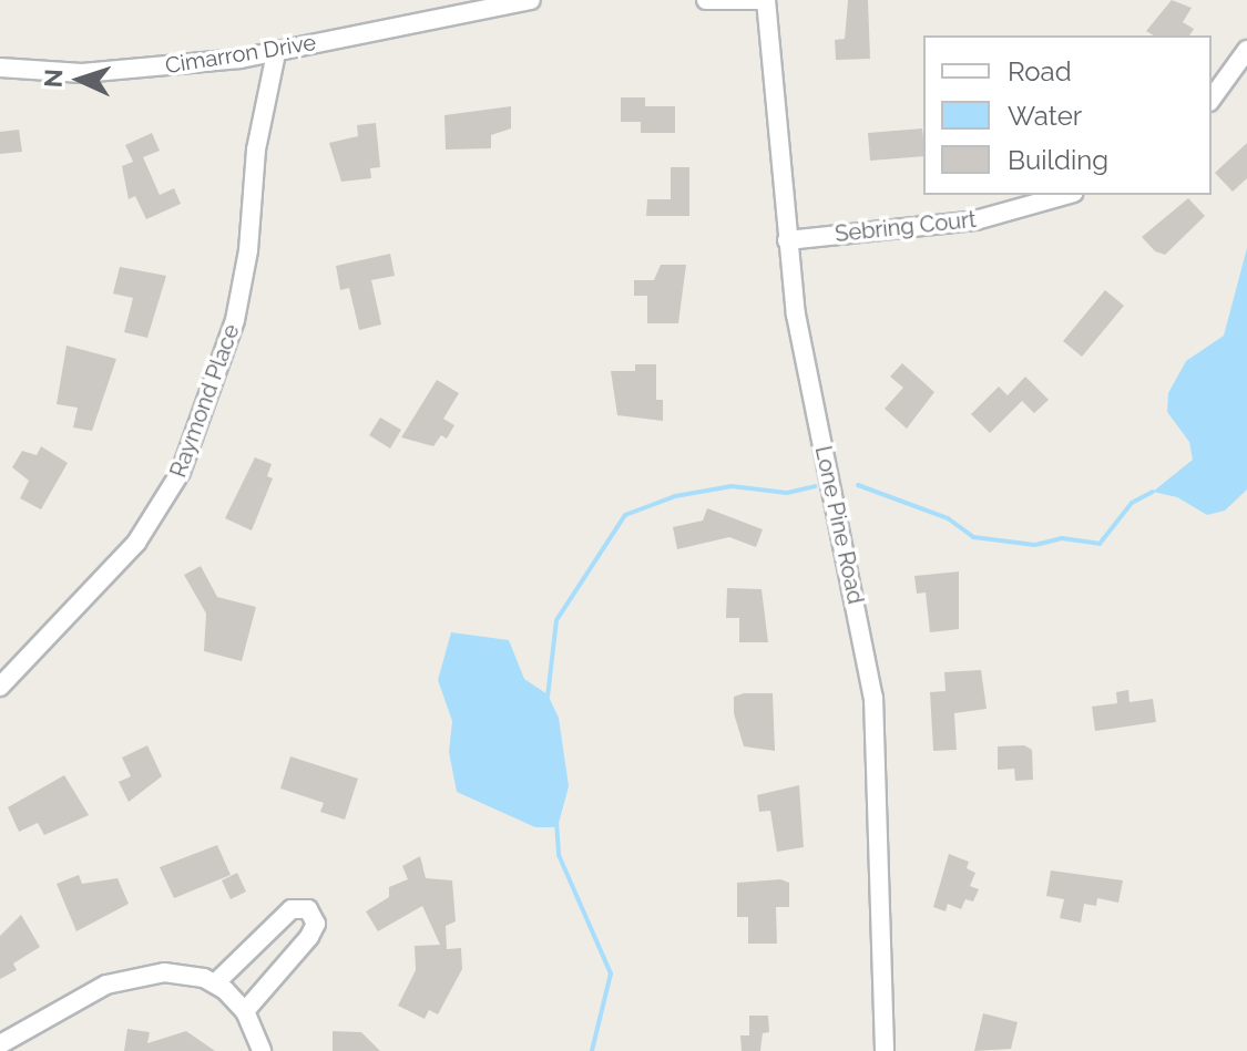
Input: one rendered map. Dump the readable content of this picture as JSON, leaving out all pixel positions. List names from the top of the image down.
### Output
{
  "streets": {
    "street": [
      "Cimarron Drive",
      "Sebring Court",
      "Raymond Place",
      "Lone Pine Road"
    ]
  },
  "crossings": [
    ["Cimarron Drive", "Raymond Place"],
    ["Sebring Court", "Lone Pine Road"]
  ],
  "legend": ["Road", "Water", "Building"],
  "north": "left"
}
